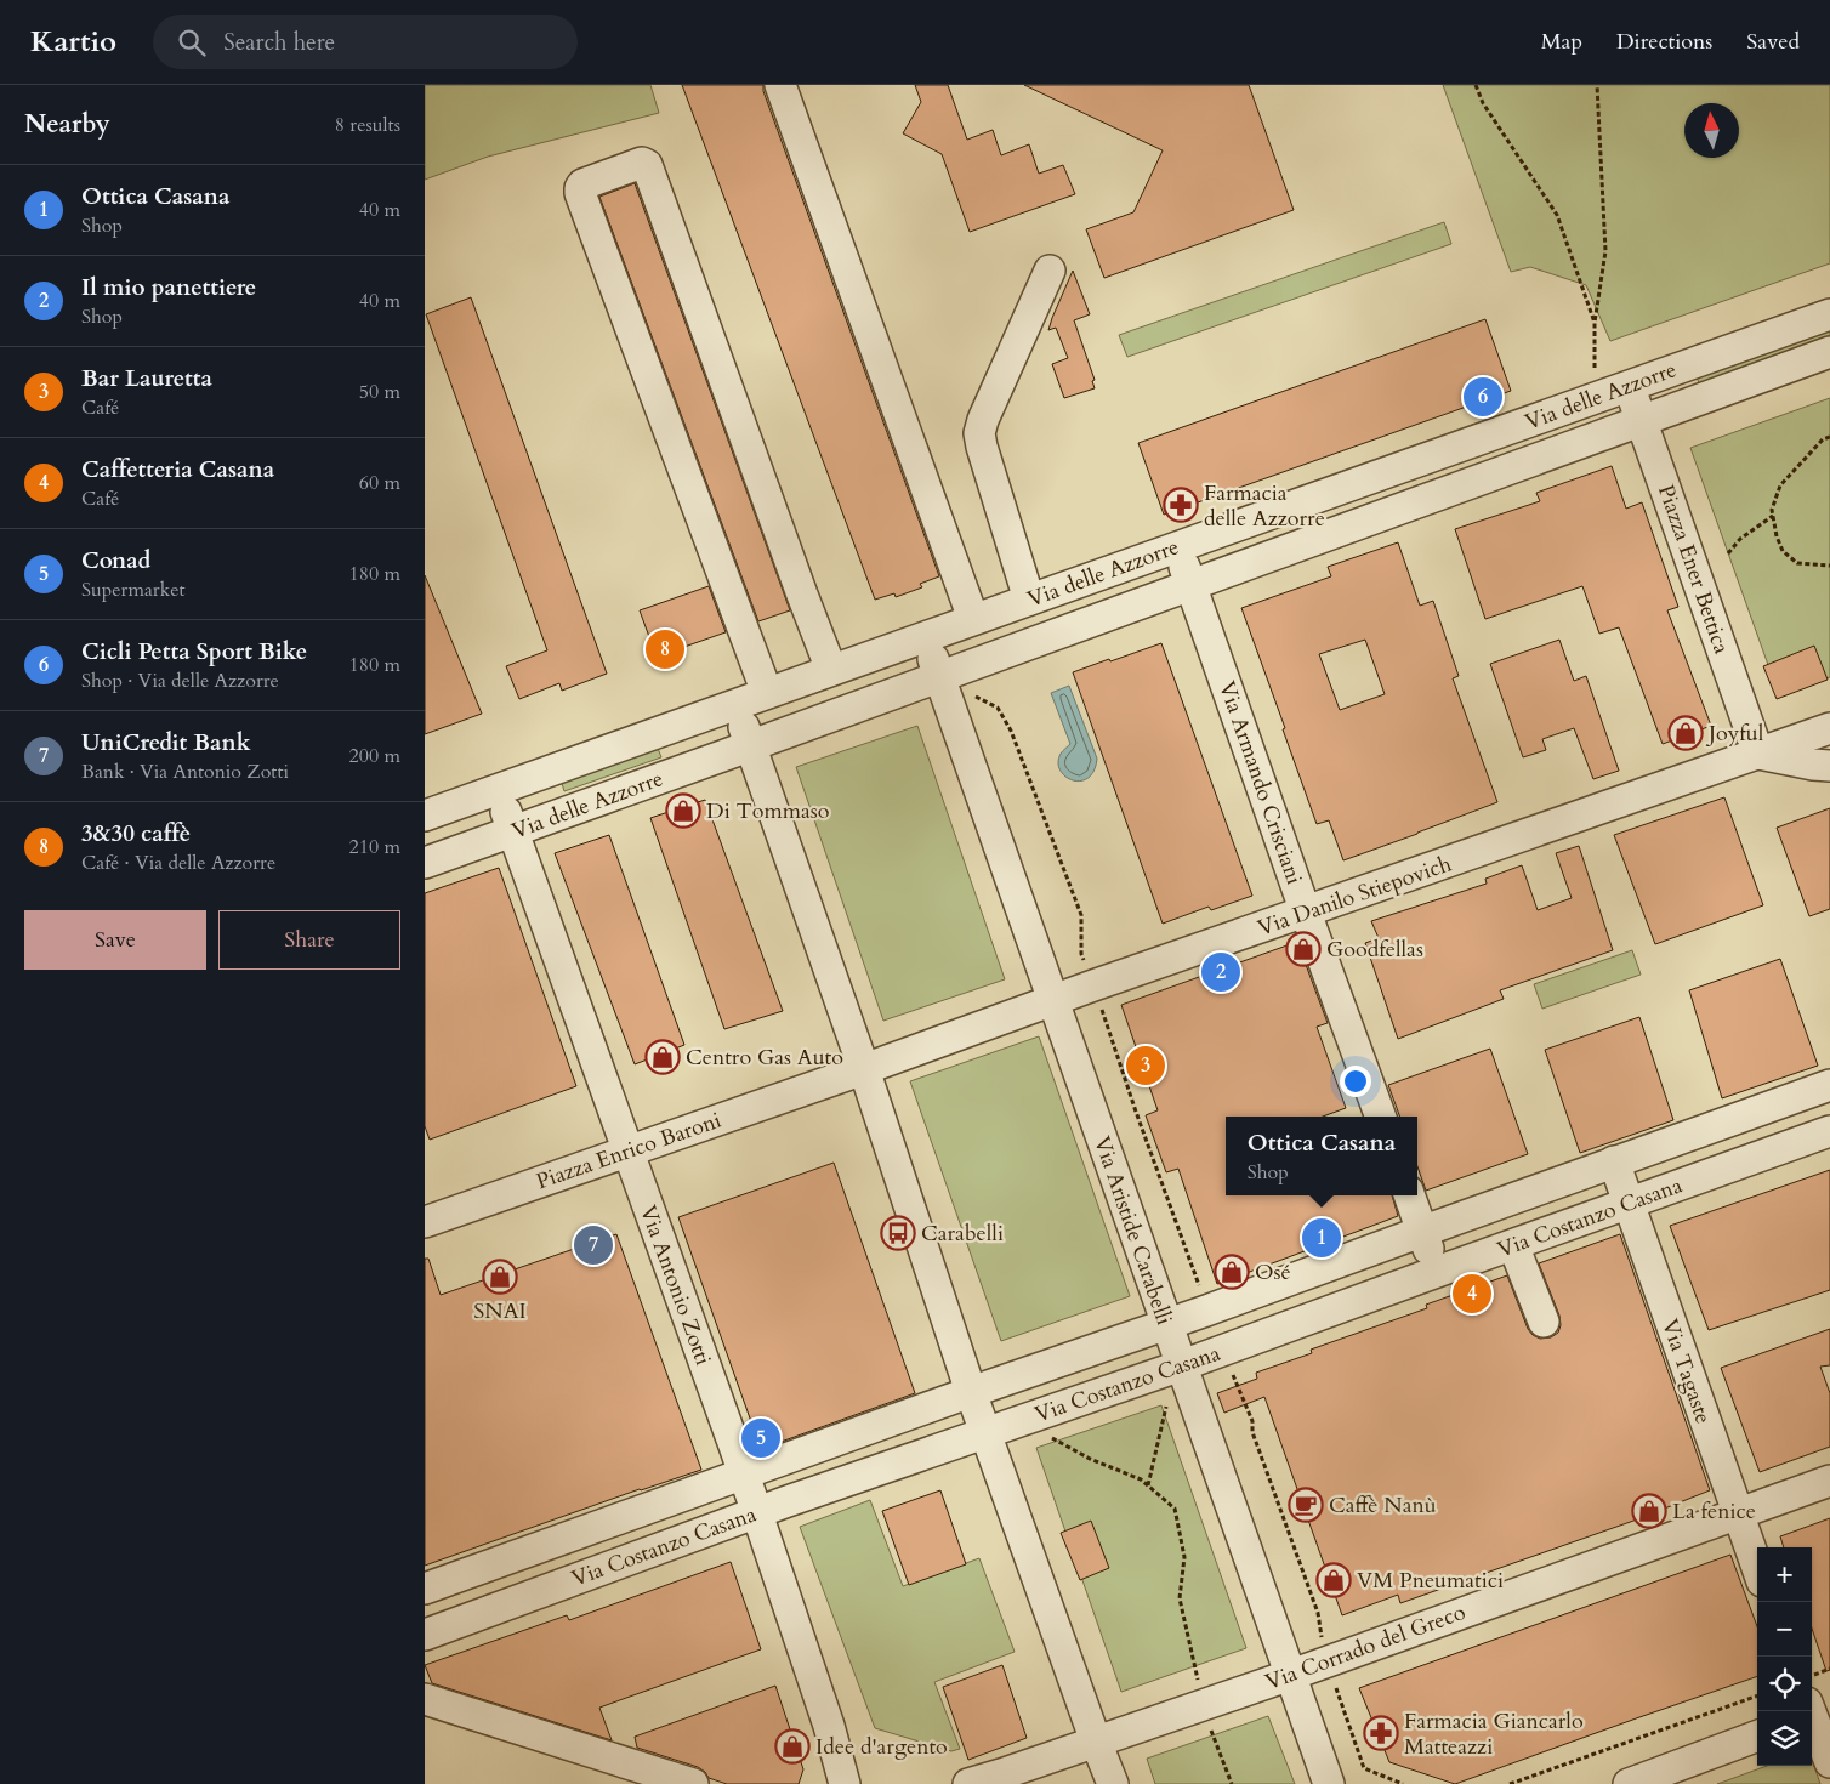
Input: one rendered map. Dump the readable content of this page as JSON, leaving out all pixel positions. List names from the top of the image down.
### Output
{
  "streets": {
    "street": [
      "Via delle Azzorre",
      "Piazza Ener Bettica",
      "Via Armando Crisciani",
      "Via Danilo Stiepovich",
      "Piazza Enrico Baroni",
      "Via Costanzo Casana",
      "Via Aristide Carabelli",
      "Via Antonio Zotti",
      "Via Tagaste",
      "Via Corrado del Greco"
    ]
  },
  "crossings": [
    ["Via delle Azzorre", "Piazza Ener Bettica"],
    ["Via delle Azzorre", "Via Armando Crisciani"],
    ["Via delle Azzorre", "Via Aristide Carabelli"],
    ["Via delle Azzorre", "Via Antonio Zotti"],
    ["Piazza Ener Bettica", "Via Danilo Stiepovich"],
    ["Via Armando Crisciani", "Via Danilo Stiepovich"],
    ["Via Danilo Stiepovich", "Piazza Enrico Baroni"],
    ["Via Danilo Stiepovich", "Via Aristide Carabelli"],
    ["Piazza Enrico Baroni", "Via Antonio Zotti"],
    ["Via Costanzo Casana", "Via Aristide Carabelli"],
    ["Via Costanzo Casana", "Via Antonio Zotti"],
    ["Via Costanzo Casana", "Via Tagaste"],
    ["Via Aristide Carabelli", "Via Corrado del Greco"],
    ["Via Tagaste", "Via Corrado del Greco"]
  ],
  "places": {
    "pharmacy": ["Farmacia delle Azzorre", "Farmacia Giancarlo Matteazzi"],
    "shop": [
      "Joyful",
      "Di Tommaso",
      "Goodfellas",
      "Centro Gas Auto",
      "Osé",
      "SNAI",
      "La fenice",
      "VM Pneumatici",
      "Idee d'argento"
    ],
    "bus stop": ["Carabelli"],
    "cafe": ["Caffè Nanù"]
  },
  "north": "top",
  "page": {
    "header": "Kartio",
    "search": "Search here",
    "nav": ["Map", "Directions", "Saved"],
    "heading": ["Nearby", "8 results"],
    "list": [
      {
        "mark": "1",
        "name": "Ottica Casana",
        "note": "Shop",
        "value": "40 m"
      },
      {
        "mark": "2",
        "name": "Il mio panettiere",
        "note": "Shop",
        "value": "40 m"
      },
      {
        "mark": "3",
        "name": "Bar Lauretta",
        "note": "Café",
        "value": "50 m"
      },
      {
        "mark": "4",
        "name": "Caffetteria Casana",
        "note": "Café",
        "value": "60 m"
      },
      {
        "mark": "5",
        "name": "Conad",
        "note": "Supermarket",
        "value": "180 m"
      },
      {
        "mark": "6",
        "name": "Cicli Petta Sport Bike",
        "note": "Shop · Via delle Azzorre",
        "value": "180 m"
      },
      {
        "mark": "7",
        "name": "UniCredit Bank",
        "note": "Bank · Via Antonio Zotti",
        "value": "200 m"
      },
      {
        "mark": "8",
        "name": "3&30 caffè",
        "note": "Café · Via delle Azzorre",
        "value": "210 m"
      }
    ],
    "pins": [
      "6",
      "8",
      "2",
      "3",
      "1",
      "7",
      "4",
      "5"
    ],
    "buttons": ["Save", "Share"],
    "popup": ["Ottica Casana", "Shop"],
    "map_buttons": ["+", "−"]
  }
}
